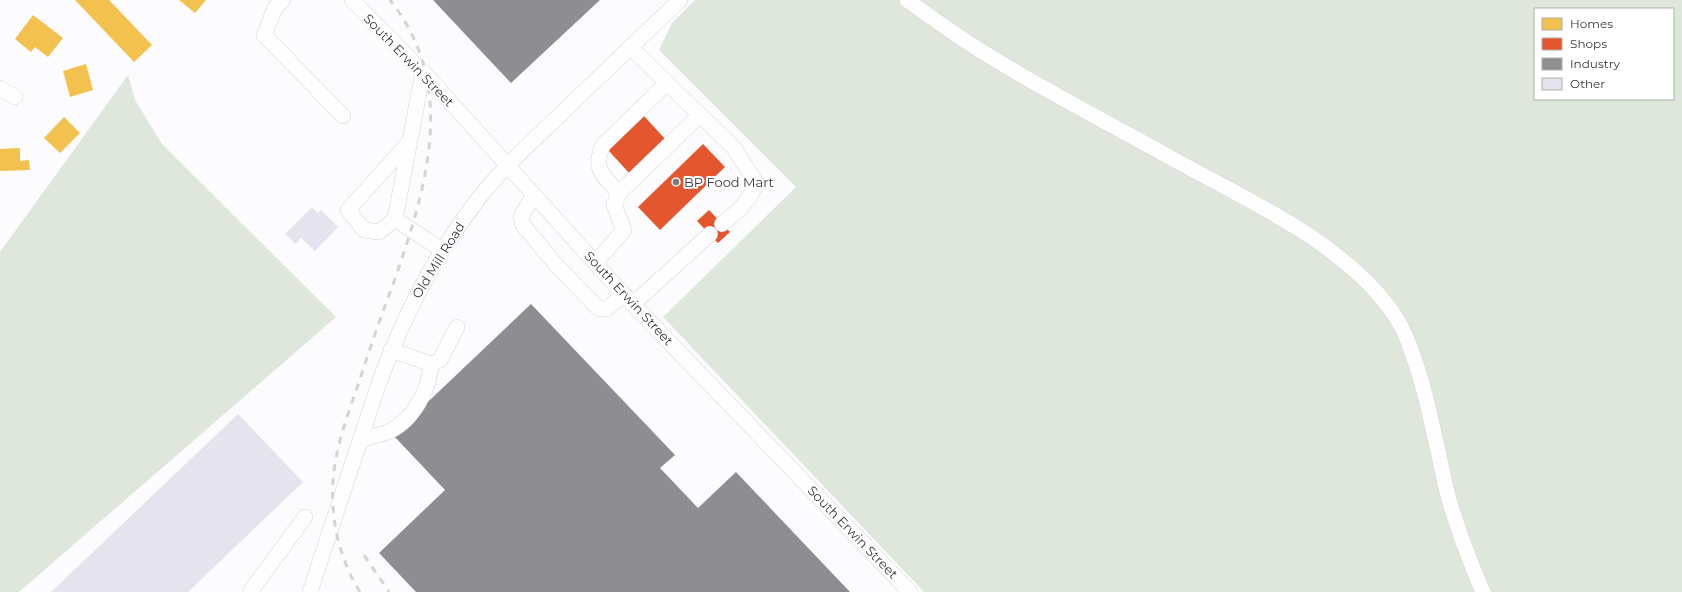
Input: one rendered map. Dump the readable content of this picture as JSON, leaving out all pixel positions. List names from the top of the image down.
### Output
{
  "streets": {
    "street": ["South Erwin Street", "Old Mill Road"]
  },
  "crossings": [
    ["South Erwin Street", "Old Mill Road"]
  ],
  "places": ["BP Food Mart"],
  "legend": [
    "Homes",
    "Shops",
    "Industry",
    "Other"
  ]
}
